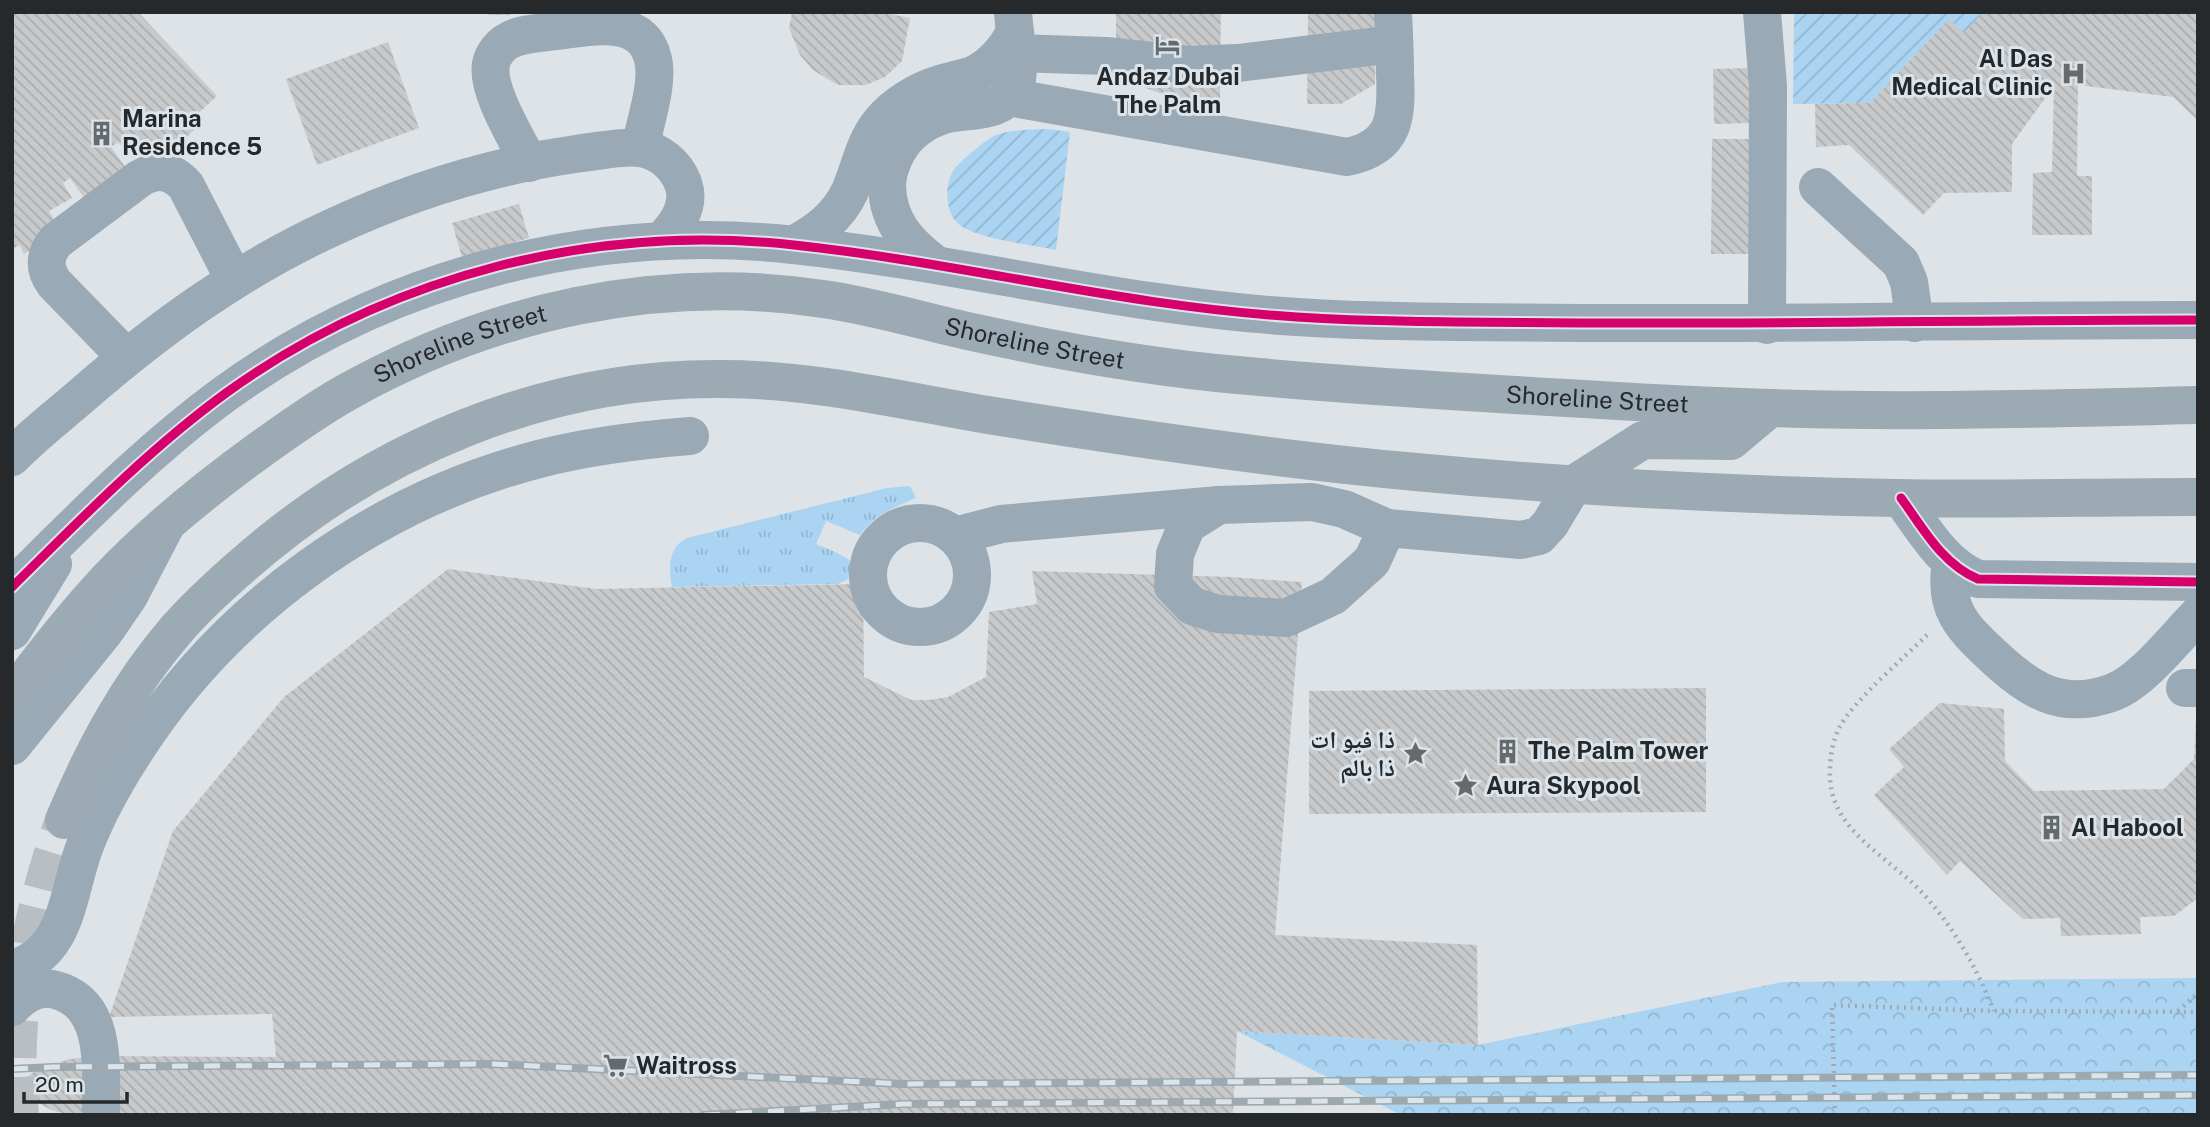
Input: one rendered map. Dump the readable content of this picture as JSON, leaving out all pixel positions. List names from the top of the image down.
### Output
{
  "streets": {
    "main road": ["Shoreline Street"]
  },
  "places": {
    "hotel": ["Andaz Dubai The Palm"],
    "hospital": ["Al Das Medical Clinic"],
    "building": ["Marina Residence 5", "The Palm Tower", "Al Habool"],
    "place": ["ذا فيو ات ذا بالم", "Aura Skypool"],
    "supermarket": ["Waitross"]
  },
  "scale_bar": "20 m"
}
